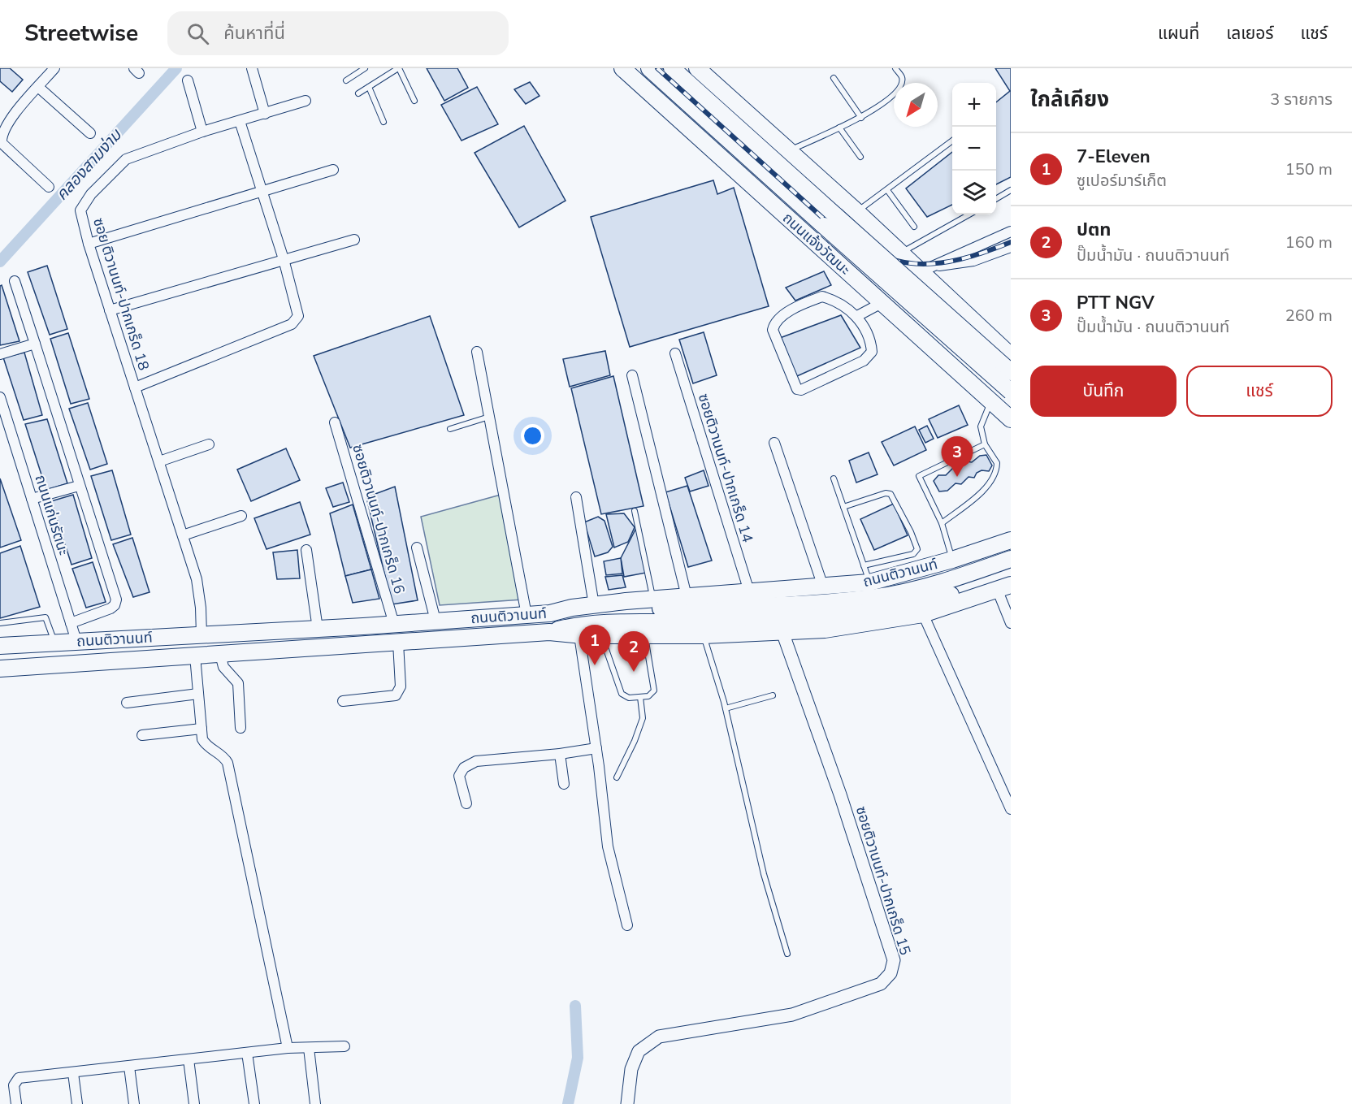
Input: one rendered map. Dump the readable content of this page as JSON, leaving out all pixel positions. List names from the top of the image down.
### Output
{
  "streets": {
    "main road": ["ถนนแจ้งวัฒนะ", "ถนนติวานนท์"],
    "street": [
      "ซอย ติวานนท์-ปากเกร็ด 18",
      "ซอยติวานนท์-ปากเกร็ด 14",
      "ถนนแก่นรัตนะ",
      "ซอยติวานนท์-ปากเกร็ด 16",
      "ซอยติวานนท์-ปากเกร็ด 15"
    ]
  },
  "crossings": [
    ["ซอย ติวานนท์-ปากเกร็ด 18", "ถนนติวานนท์"],
    ["ซอยติวานนท์-ปากเกร็ด 14", "ถนนติวานนท์"],
    ["ถนนแก่นรัตนะ", "ถนนติวานนท์"],
    ["ซอยติวานนท์-ปากเกร็ด 16", "ถนนติวานนท์"],
    ["ถนนติวานนท์", "ซอยติวานนท์-ปากเกร็ด 15"]
  ],
  "water": ["คลองสามง่าม"],
  "north": "bottom left",
  "page": {
    "header": "Streetwise",
    "search": "ค้นหาที่นี่",
    "nav": ["แผนที่", "เลเยอร์", "แชร์"],
    "heading": ["ใกล้เคียง", "3 รายการ"],
    "map_buttons": ["+", "−"],
    "list": [
      {
        "mark": "1",
        "name": "7-Eleven",
        "note": "ซูเปอร์มาร์เก็ต",
        "value": "150 m"
      },
      {
        "mark": "2",
        "name": "ปตท",
        "note": "ปั๊มน้ำมัน · ถนนติวานนท์",
        "value": "160 m"
      },
      {
        "mark": "3",
        "name": "PTT NGV",
        "note": "ปั๊มน้ำมัน · ถนนติวานนท์",
        "value": "260 m"
      }
    ],
    "buttons": ["บันทึก", "แชร์"],
    "pins": ["3", "1", "2"]
  }
}
